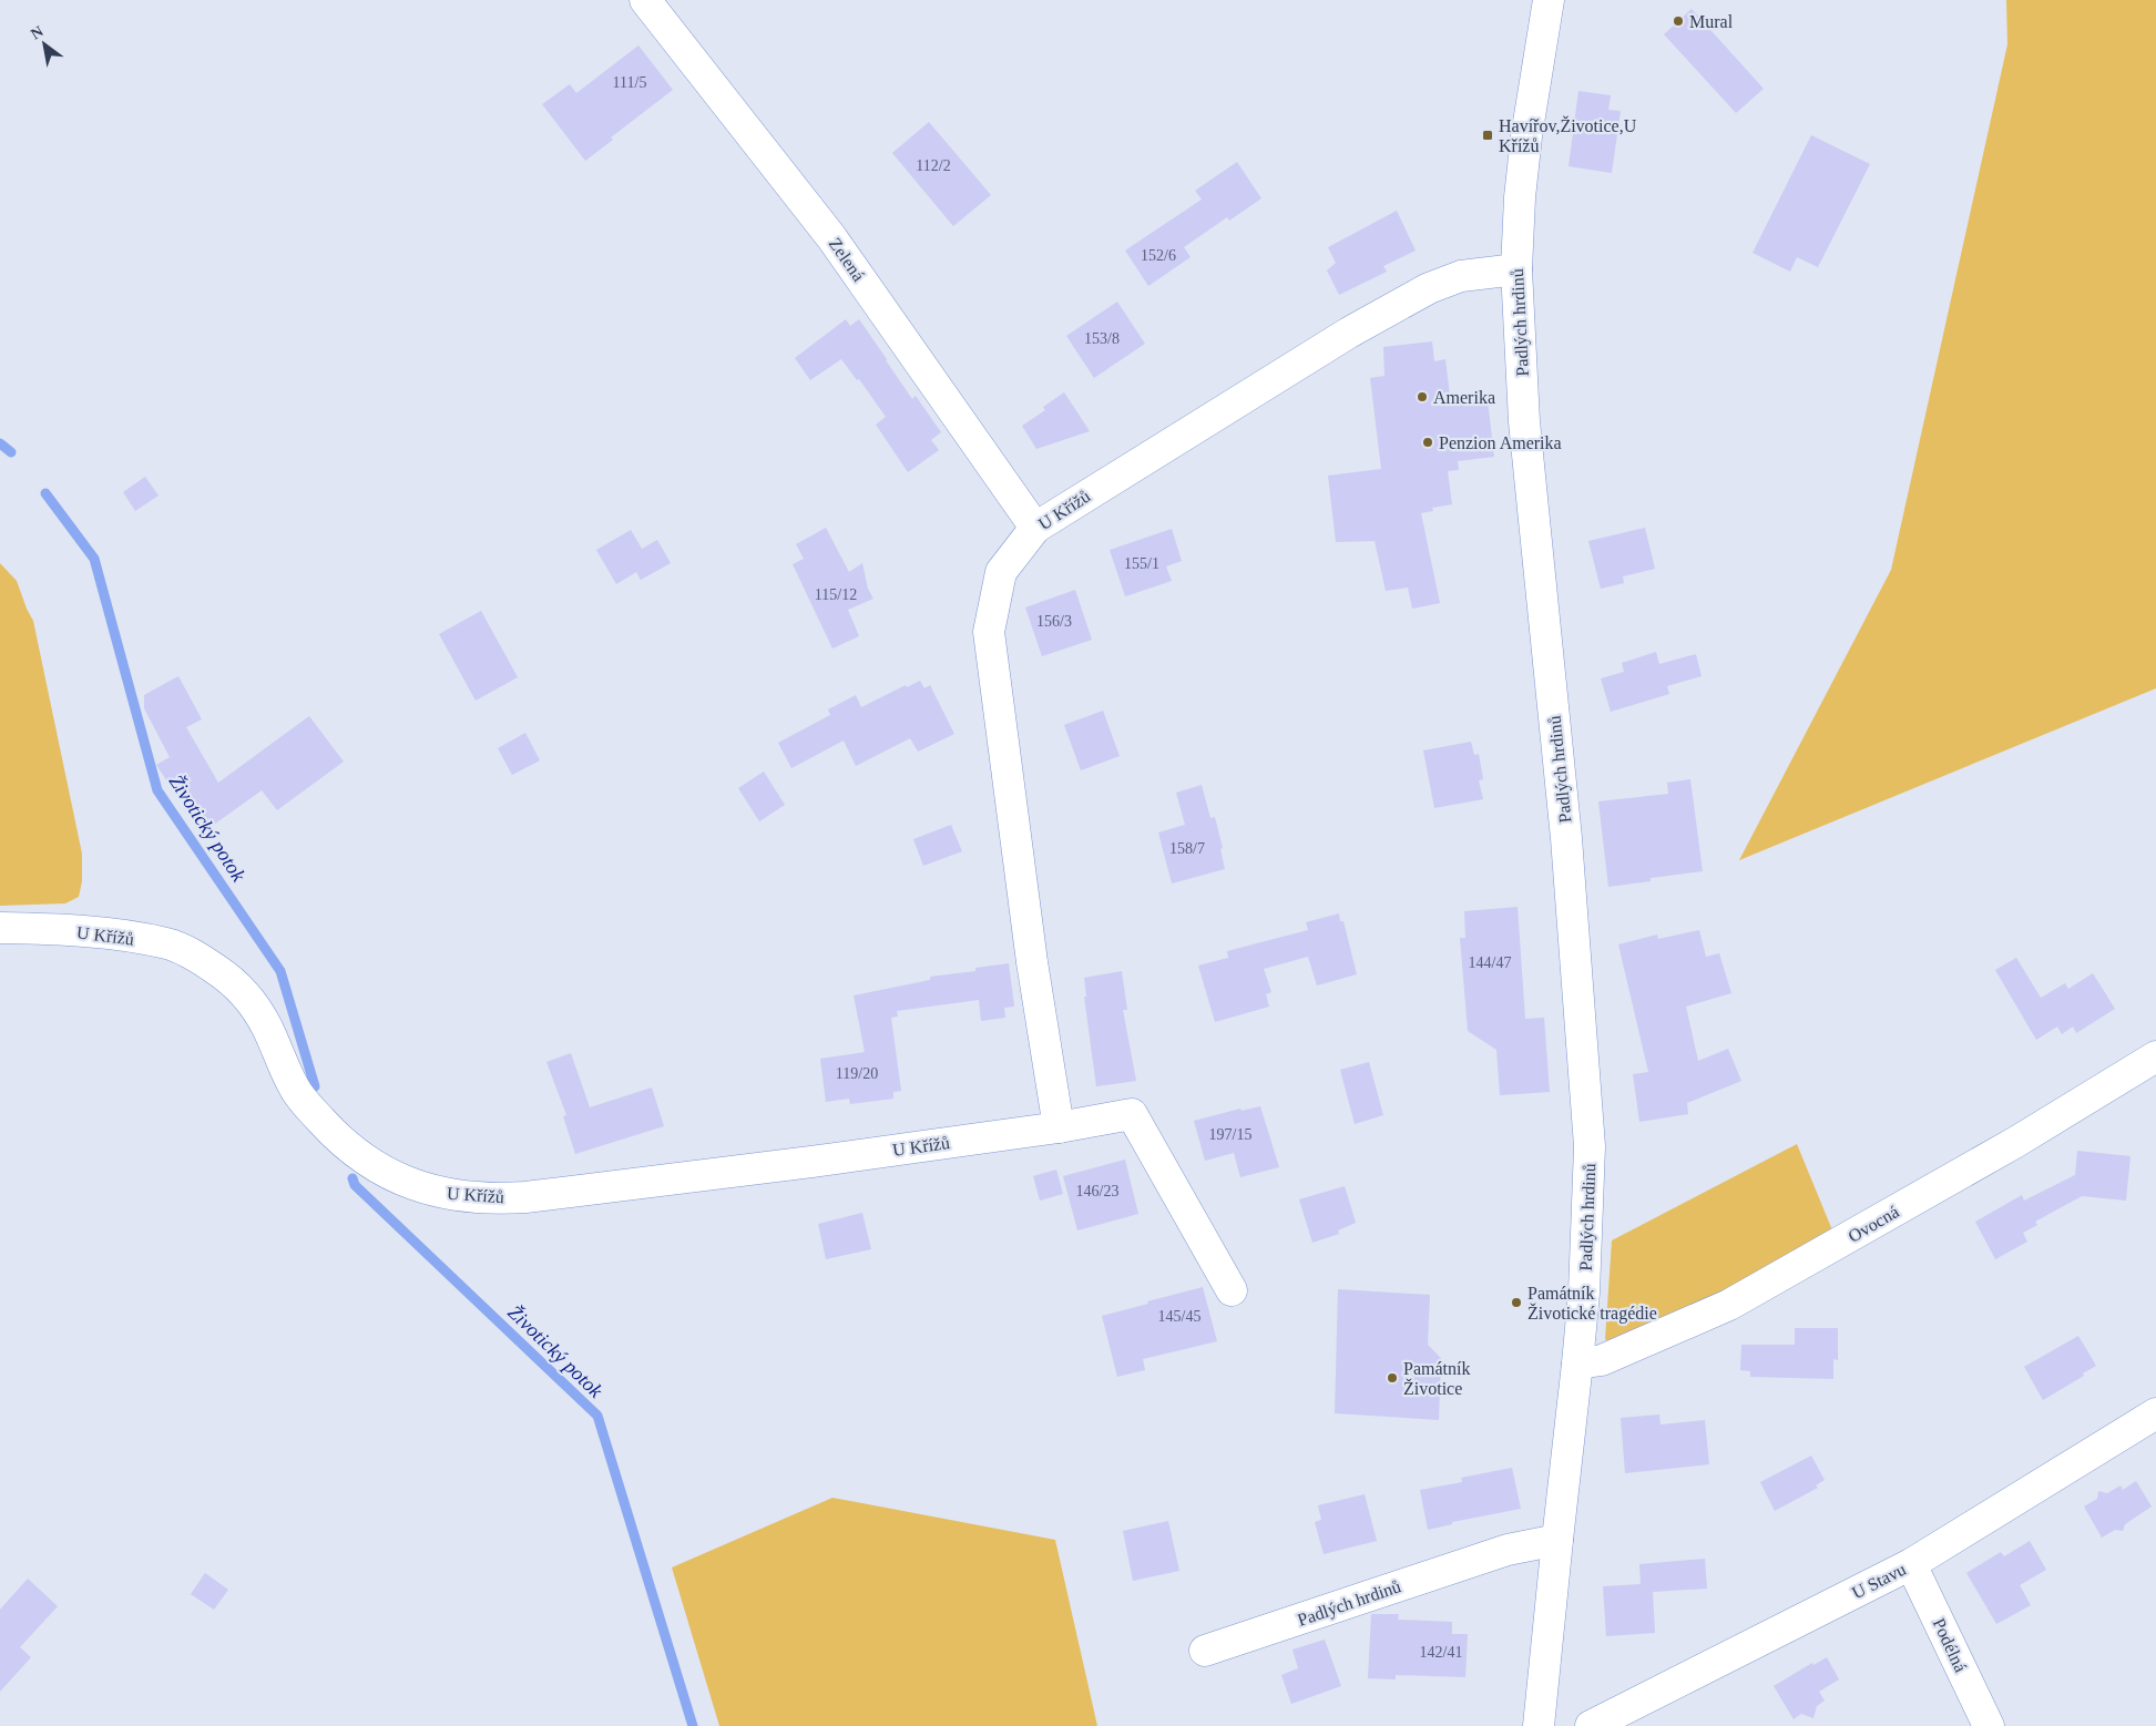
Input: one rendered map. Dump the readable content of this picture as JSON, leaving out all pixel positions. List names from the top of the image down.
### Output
{
  "streets": {
    "street": [
      "Zelená",
      "Padlých hrdinů",
      "U Křížů",
      "Ovocná",
      "U Stavu",
      "Podélná"
    ]
  },
  "crossings": [
    ["Zelená", "U Křížů"],
    ["Padlých hrdinů", "U Křížů"],
    ["Padlých hrdinů", "Ovocná"],
    ["U Stavu", "Podélná"]
  ],
  "water": ["Životický potok"],
  "places": {
    "other": [
      "Mural",
      "Amerika",
      "Penzion Amerika",
      "Památník Životické tragédie",
      "Památník Životice"
    ],
    "transit": ["Havířov,Životice,U Křížů"]
  },
  "house_numbers": [
    "111/5",
    "112/2",
    "152/6",
    "153/8",
    "155/1",
    "115/12",
    "156/3",
    "158/7",
    "144/47",
    "119/20",
    "197/15",
    "146/23",
    "145/45",
    "142/41"
  ],
  "north": "top left"
}
